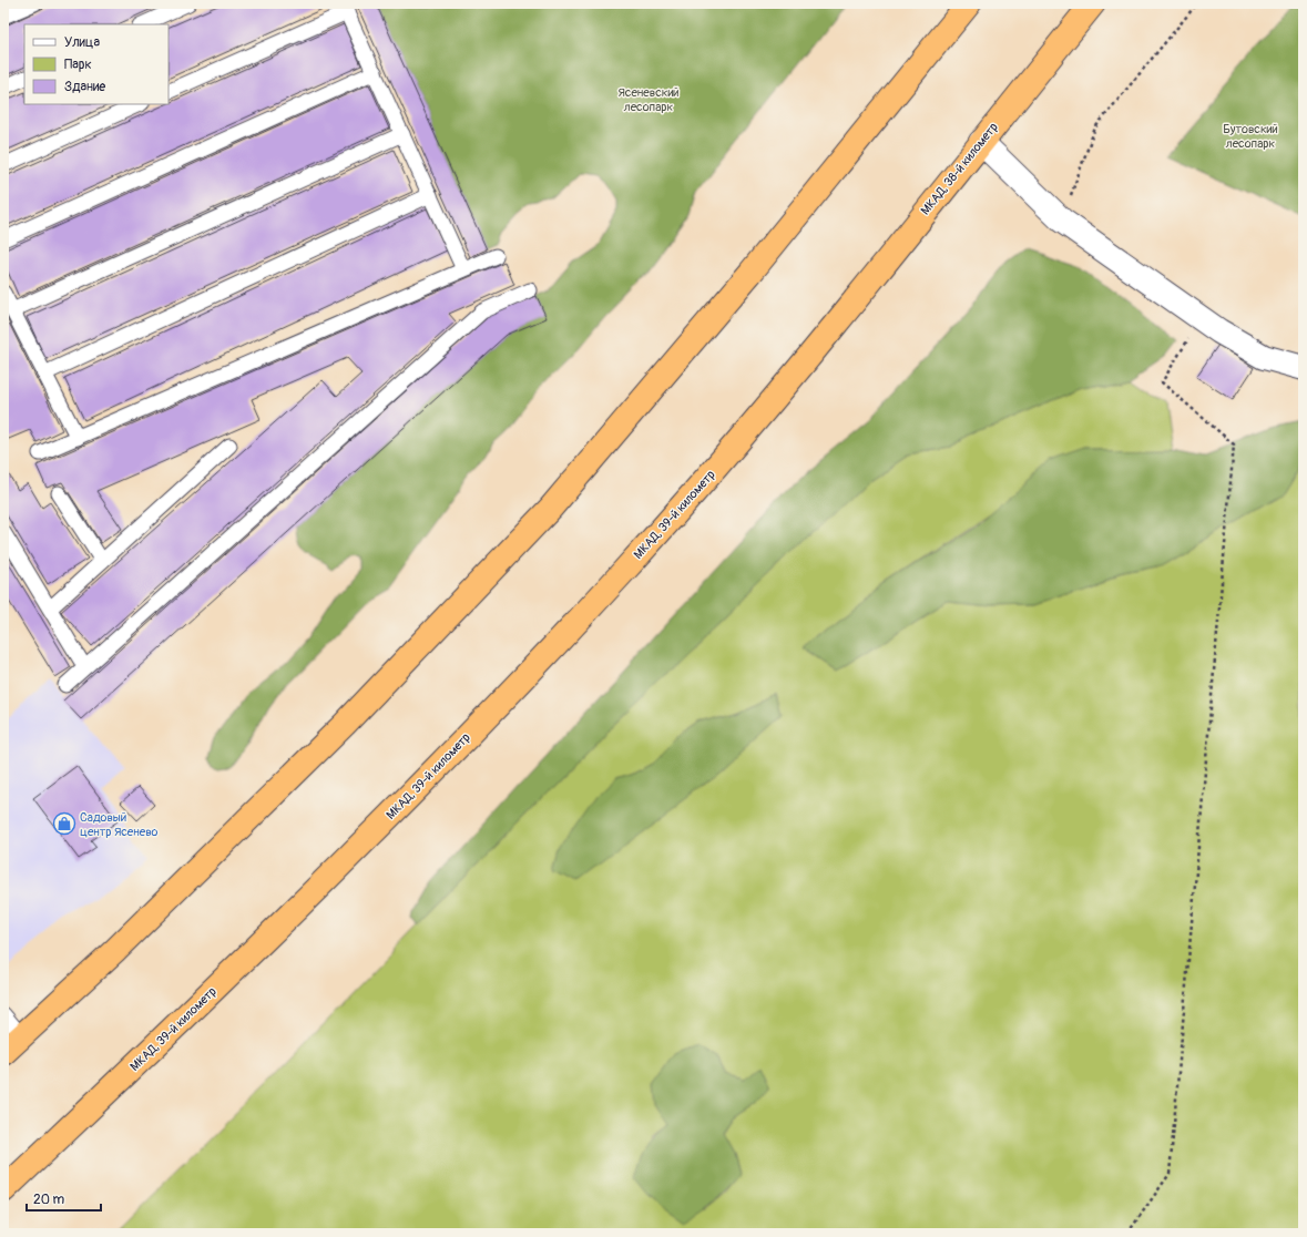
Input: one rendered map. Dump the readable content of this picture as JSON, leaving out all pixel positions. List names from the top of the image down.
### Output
{
  "streets": {
    "highway": ["МКАД, 38-й километр", "МКАД, 39-й километр"]
  },
  "crossings": [
    ["МКАД, 38-й километр", "МКАД, 39-й километр"]
  ],
  "parks": ["Ясеневский лесопарк", "Бутовский лесопарк"],
  "places": {
    "shop": ["Садовый центр Ясенево"]
  },
  "legend": ["Улица", "Парк", "Здание"],
  "scale_bar": "20 m"
}
